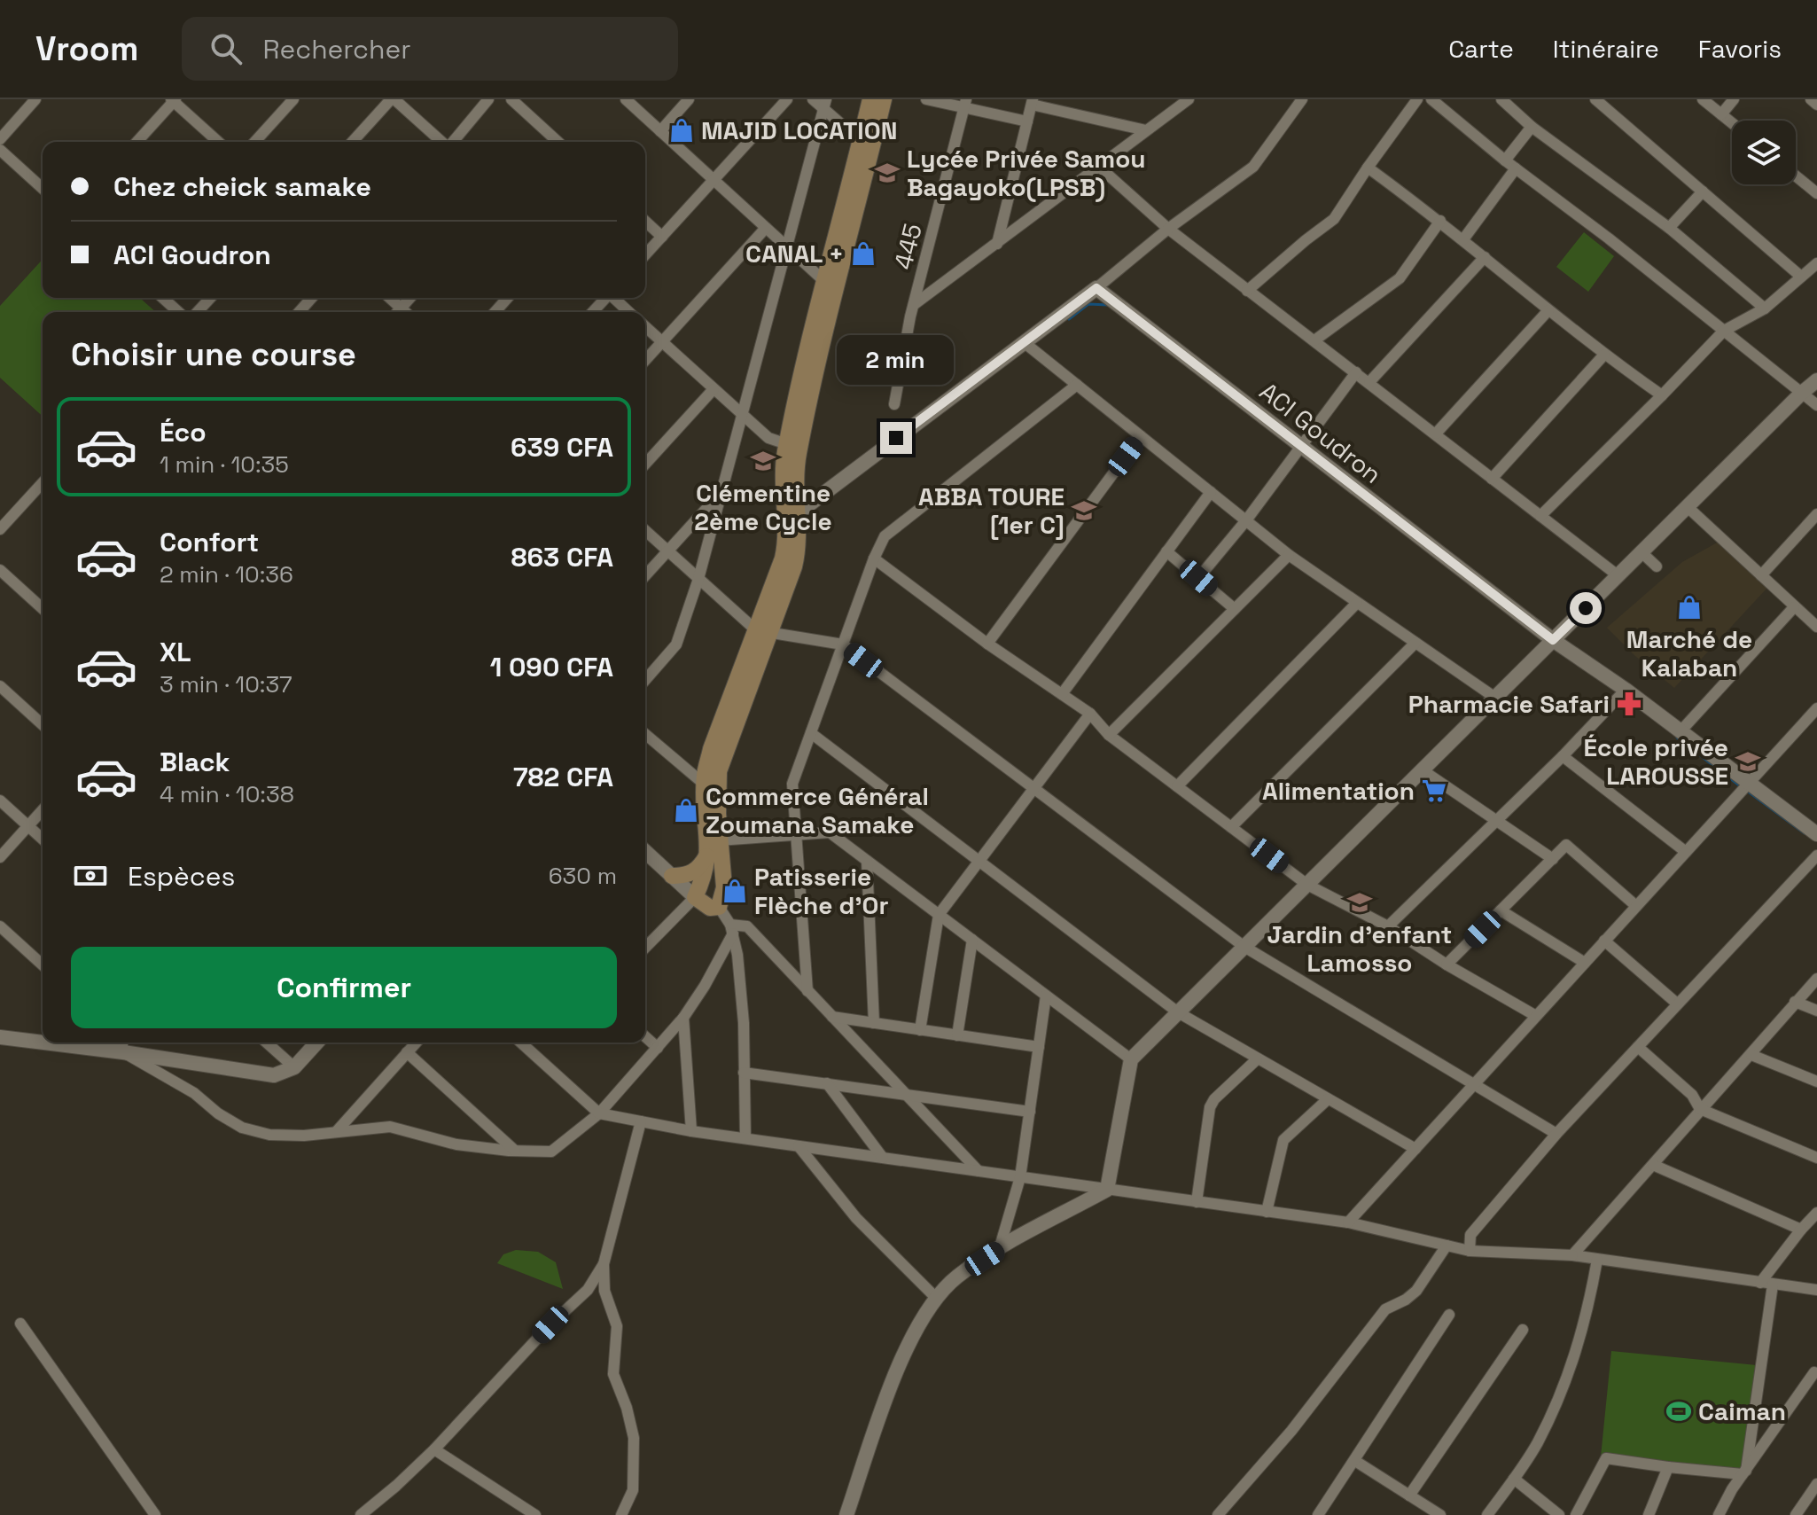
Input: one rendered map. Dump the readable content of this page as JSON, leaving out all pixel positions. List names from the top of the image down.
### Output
{
  "streets": {
    "street": ["445", "ACI Goudron"]
  },
  "places": {
    "shop": [
      "MAJID LOCATION",
      "CANAL +",
      "Marché de Kalaban",
      "Commerce Général Zoumana Samake",
      "Patisserie Flèche d'Or"
    ],
    "school or university": [
      "Lycée Privée Samou Bagayoko(LPSB)",
      "Clémentine 2ème Cycle",
      "ABBA TOURE [1er C]",
      "École privée LAROUSSE",
      "Jardin d'enfant Lamosso"
    ],
    "pharmacy": ["Pharmacie Safari"],
    "supermarket": ["Alimentation"],
    "sports": ["Caiman"]
  },
  "page": {
    "header": "Vroom",
    "search": "Rechercher",
    "nav": ["Carte", "Itinéraire", "Favoris"],
    "banner": ["Chez cheick samake", "ACI Goudron"],
    "heading": "Choisir une course",
    "bubble": "2 min",
    "list": [
      {
        "name": "Éco",
        "note": "1 min · 10:35",
        "value": "639 CFA"
      },
      {
        "name": "Confort",
        "note": "2 min · 10:36",
        "value": "863 CFA"
      },
      {
        "name": "XL",
        "note": "3 min · 10:37",
        "value": "1 090 CFA"
      },
      {
        "name": "Black",
        "note": "4 min · 10:38",
        "value": "782 CFA"
      }
    ],
    "pay": ["Espèces", "630 m"],
    "buttons": "Confirmer"
  }
}
